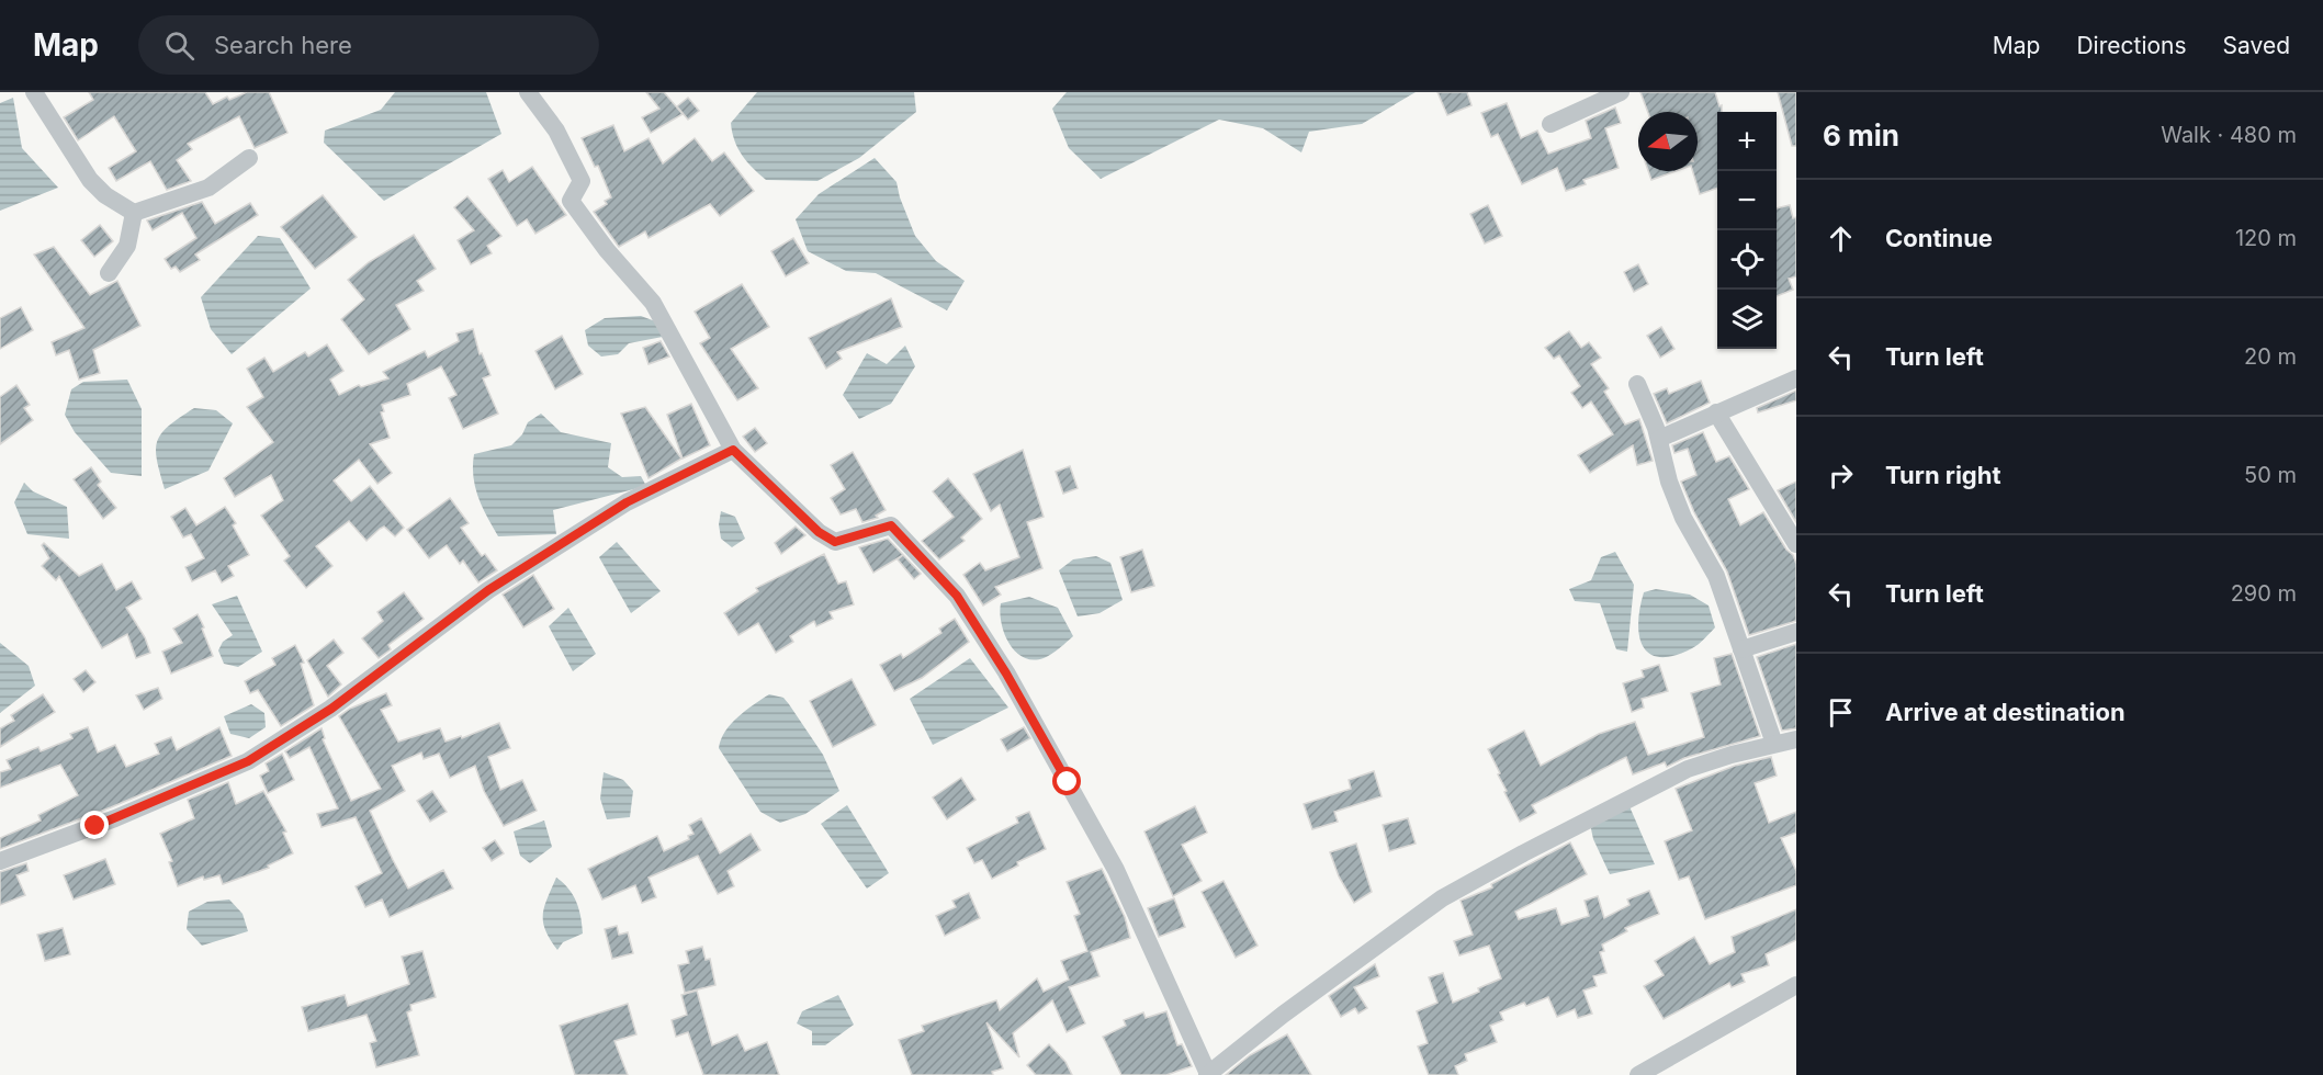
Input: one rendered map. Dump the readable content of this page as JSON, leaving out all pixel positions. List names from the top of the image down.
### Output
{
  "north": "left",
  "page": {
    "header": "Map",
    "search": "Search here",
    "nav": ["Map", "Directions", "Saved"],
    "heading": ["6 min", "Walk · 480 m"],
    "map_buttons": ["+", "−"],
    "list": [
      ["Continue", "120 m"],
      ["Turn left", "20 m"],
      ["Turn right", "50 m"],
      ["Turn left", "290 m"],
      "Arrive at destination"
    ]
  }
}
